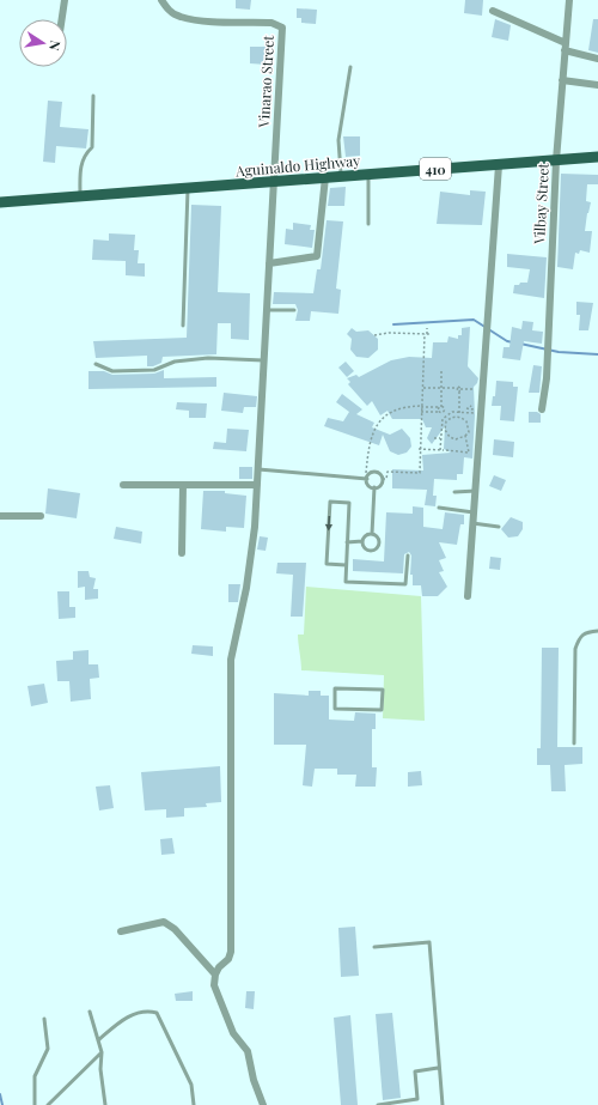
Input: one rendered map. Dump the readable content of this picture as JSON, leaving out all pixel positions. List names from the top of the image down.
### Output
{
  "streets": {
    "main road": ["Aguinaldo Highway", "410"],
    "street": ["Vinarao Street", "Vilbay Street"]
  },
  "crossings": [
    ["Vinarao Street", "Aguinaldo Highway"],
    ["Aguinaldo Highway", "Vilbay Street"]
  ],
  "north": "right"
}
